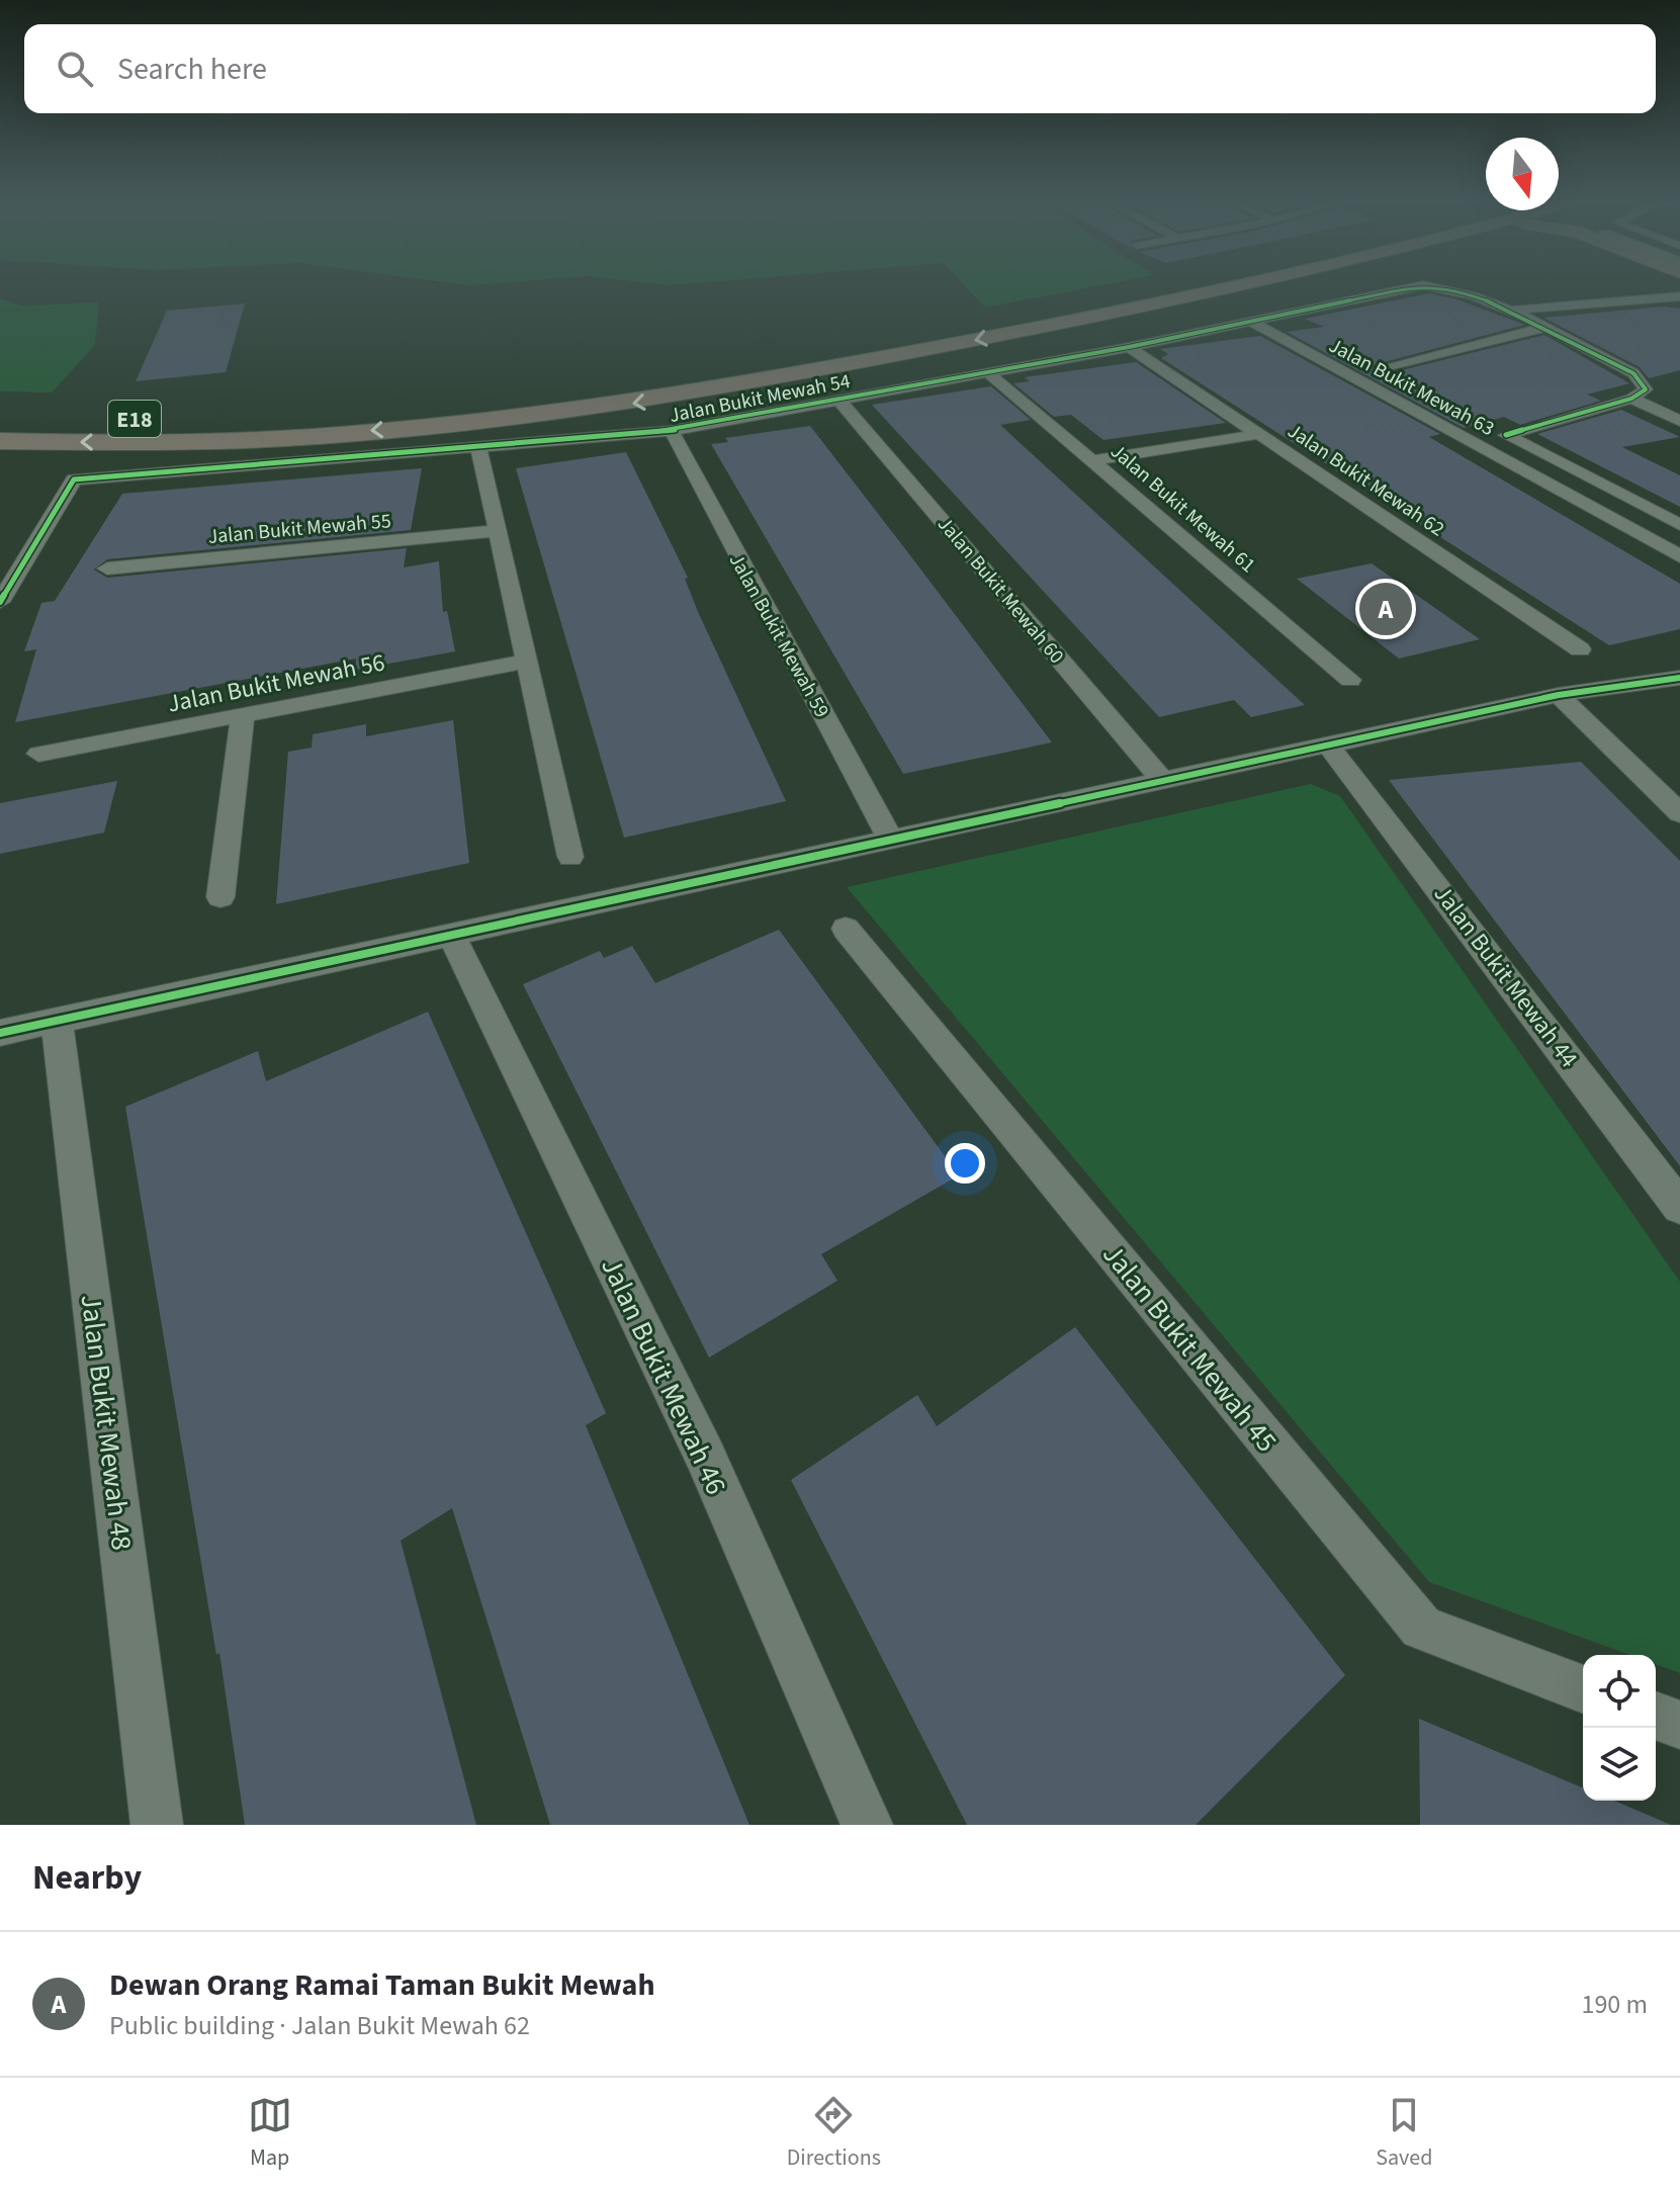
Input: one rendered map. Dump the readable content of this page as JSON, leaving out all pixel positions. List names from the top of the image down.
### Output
{
  "streets": {
    "highway": ["E18"],
    "street": [
      "Jalan Bukit Mewah 63",
      "Jalan Bukit Mewah 54",
      "Jalan Bukit Mewah 62",
      "Jalan Bukit Mewah 61",
      "Jalan Bukit Mewah 55",
      "Jalan Bukit Mewah 60",
      "Jalan Bukit Mewah 59",
      "Jalan Bukit Mewah 56",
      "Jalan Bukit Mewah 44",
      "Jalan Bukit Mewah 45",
      "Jalan Bukit Mewah 46",
      "Jalan Bukit Mewah 48"
    ]
  },
  "crossings": [
    ["Jalan Bukit Mewah 63", "Jalan Bukit Mewah 54"],
    ["Jalan Bukit Mewah 54", "Jalan Bukit Mewah 62"],
    ["Jalan Bukit Mewah 54", "Jalan Bukit Mewah 61"],
    ["Jalan Bukit Mewah 54", "Jalan Bukit Mewah 60"],
    ["Jalan Bukit Mewah 54", "Jalan Bukit Mewah 59"]
  ],
  "north": "bottom",
  "page": {
    "search": "Search here",
    "pins": "A",
    "heading": "Nearby",
    "list": [
      {
        "mark": "A",
        "name": "Dewan Orang Ramai Taman Bukit Mewah",
        "note": "Public building · Jalan Bukit Mewah 62",
        "value": "190 m"
      }
    ],
    "nav": ["Map", "Directions", "Saved"]
  }
}
